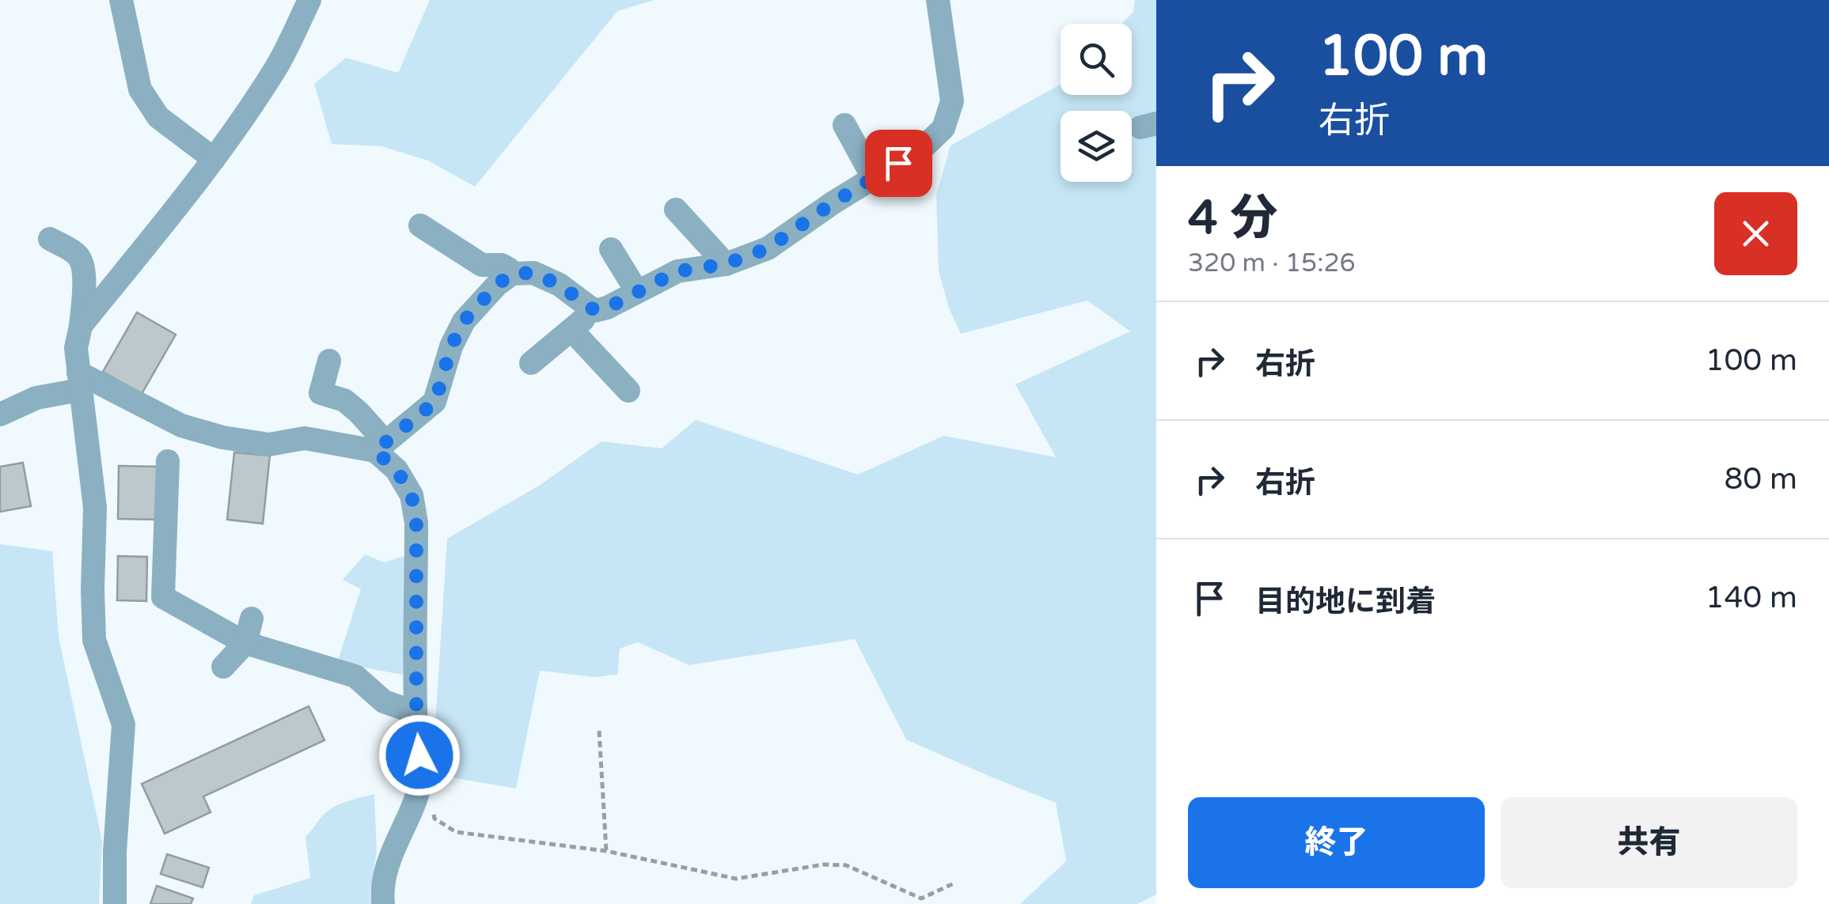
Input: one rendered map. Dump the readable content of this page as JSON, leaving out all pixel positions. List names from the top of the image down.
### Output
{
  "page": {
    "turn": ["100 m", "右折"],
    "heading": ["4 分", "320 m · 15:26"],
    "list": [
      {
        "name": "右折",
        "value": "100 m"
      },
      {
        "name": "右折",
        "value": "80 m"
      },
      {
        "name": "目的地に到着",
        "value": "140 m"
      }
    ],
    "buttons": ["終了", "共有"]
  }
}
